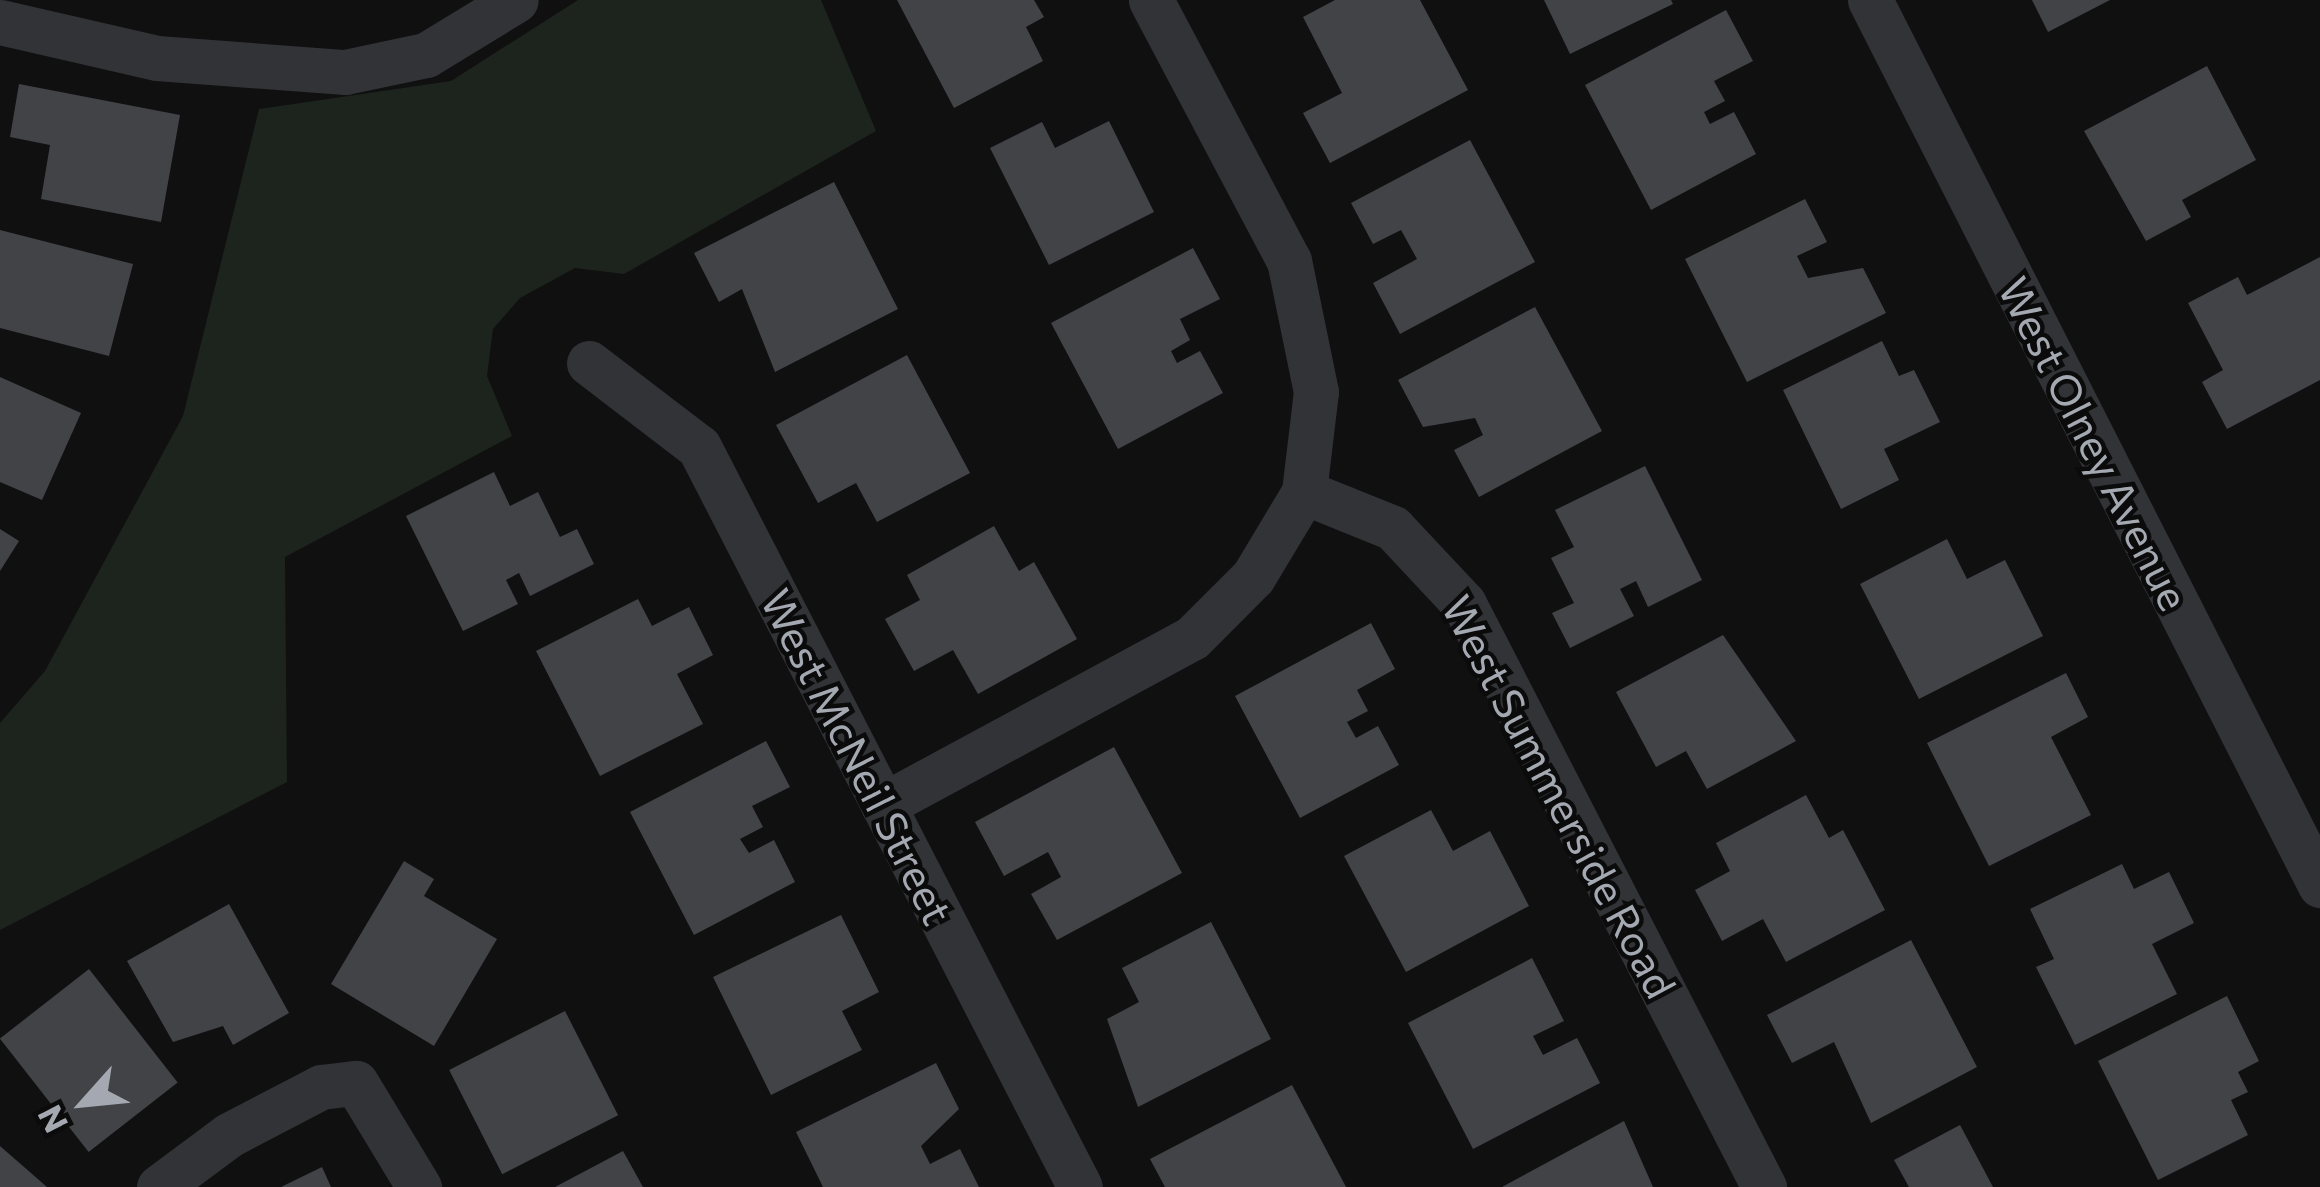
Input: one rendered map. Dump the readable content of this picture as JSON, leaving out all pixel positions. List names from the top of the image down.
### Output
{
  "streets": {
    "street": ["West Olney Avenue", "West McNeil Street", "West Summerside Road"]
  },
  "north": "bottom left"
}
